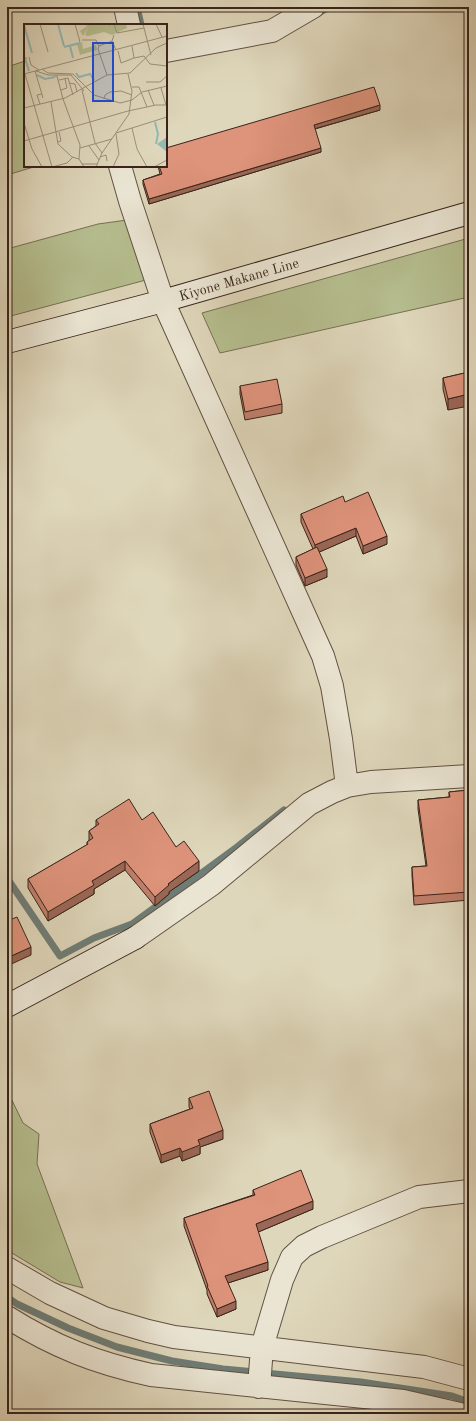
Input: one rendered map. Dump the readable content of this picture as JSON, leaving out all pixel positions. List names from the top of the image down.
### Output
{
  "streets": {
    "street": ["Kiyone Makane Line"]
  }
}
